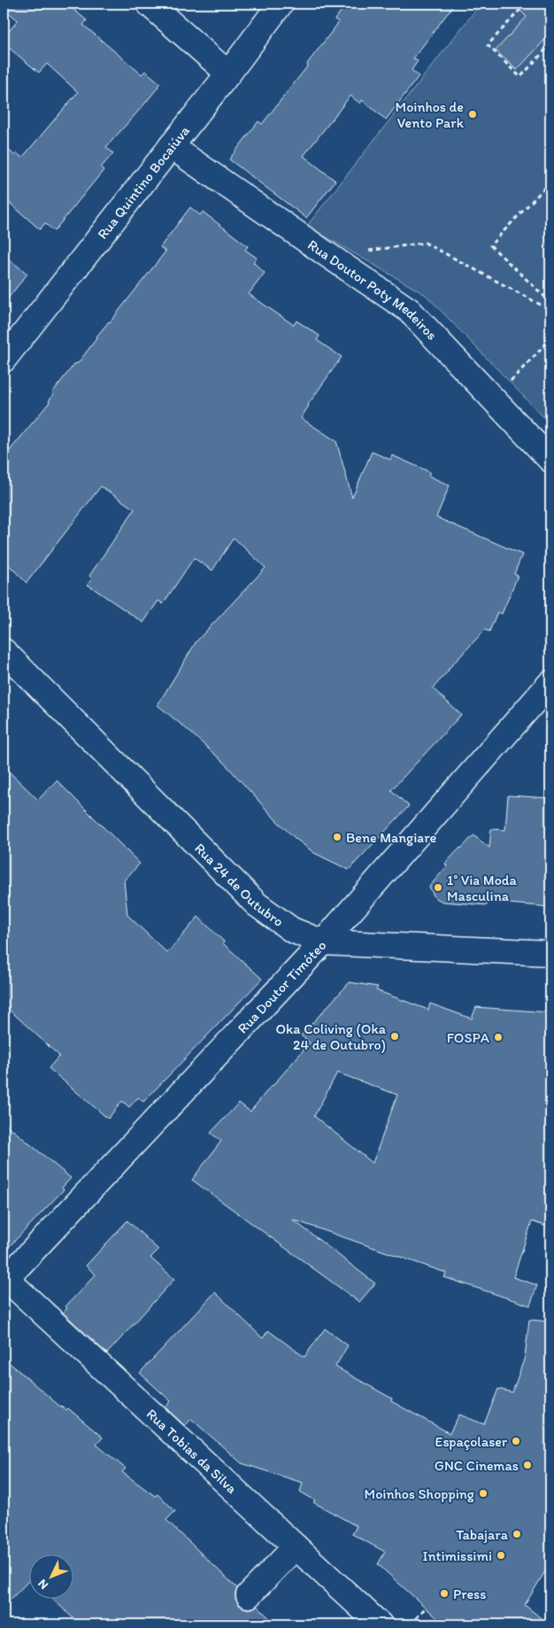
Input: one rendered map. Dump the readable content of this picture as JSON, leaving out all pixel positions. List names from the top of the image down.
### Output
{
  "streets": {
    "street": [
      "Rua Quintino Bocaiúva",
      "Rua Doutor Poty Medeiros",
      "Rua 24 de Outubro",
      "Rua Doutor Timóteo",
      "Rua Tobias da Silva"
    ]
  },
  "crossings": [
    ["Rua Quintino Bocaiúva", "Rua Doutor Poty Medeiros"],
    ["Rua 24 de Outubro", "Rua Doutor Timóteo"],
    ["Rua Doutor Timóteo", "Rua Tobias da Silva"]
  ],
  "places": [
    "Moinhos de Vento Park",
    "Bene Mangiare",
    "1° Via Moda Masculina",
    "Oka Coliving (Oka 24 de Outubro)",
    "FOSPA",
    "Espaçolaser",
    "GNC Cinemas",
    "Moinhos Shopping",
    "Tabajara",
    "Intimissimi",
    "Press"
  ],
  "north": "bottom left"
}
